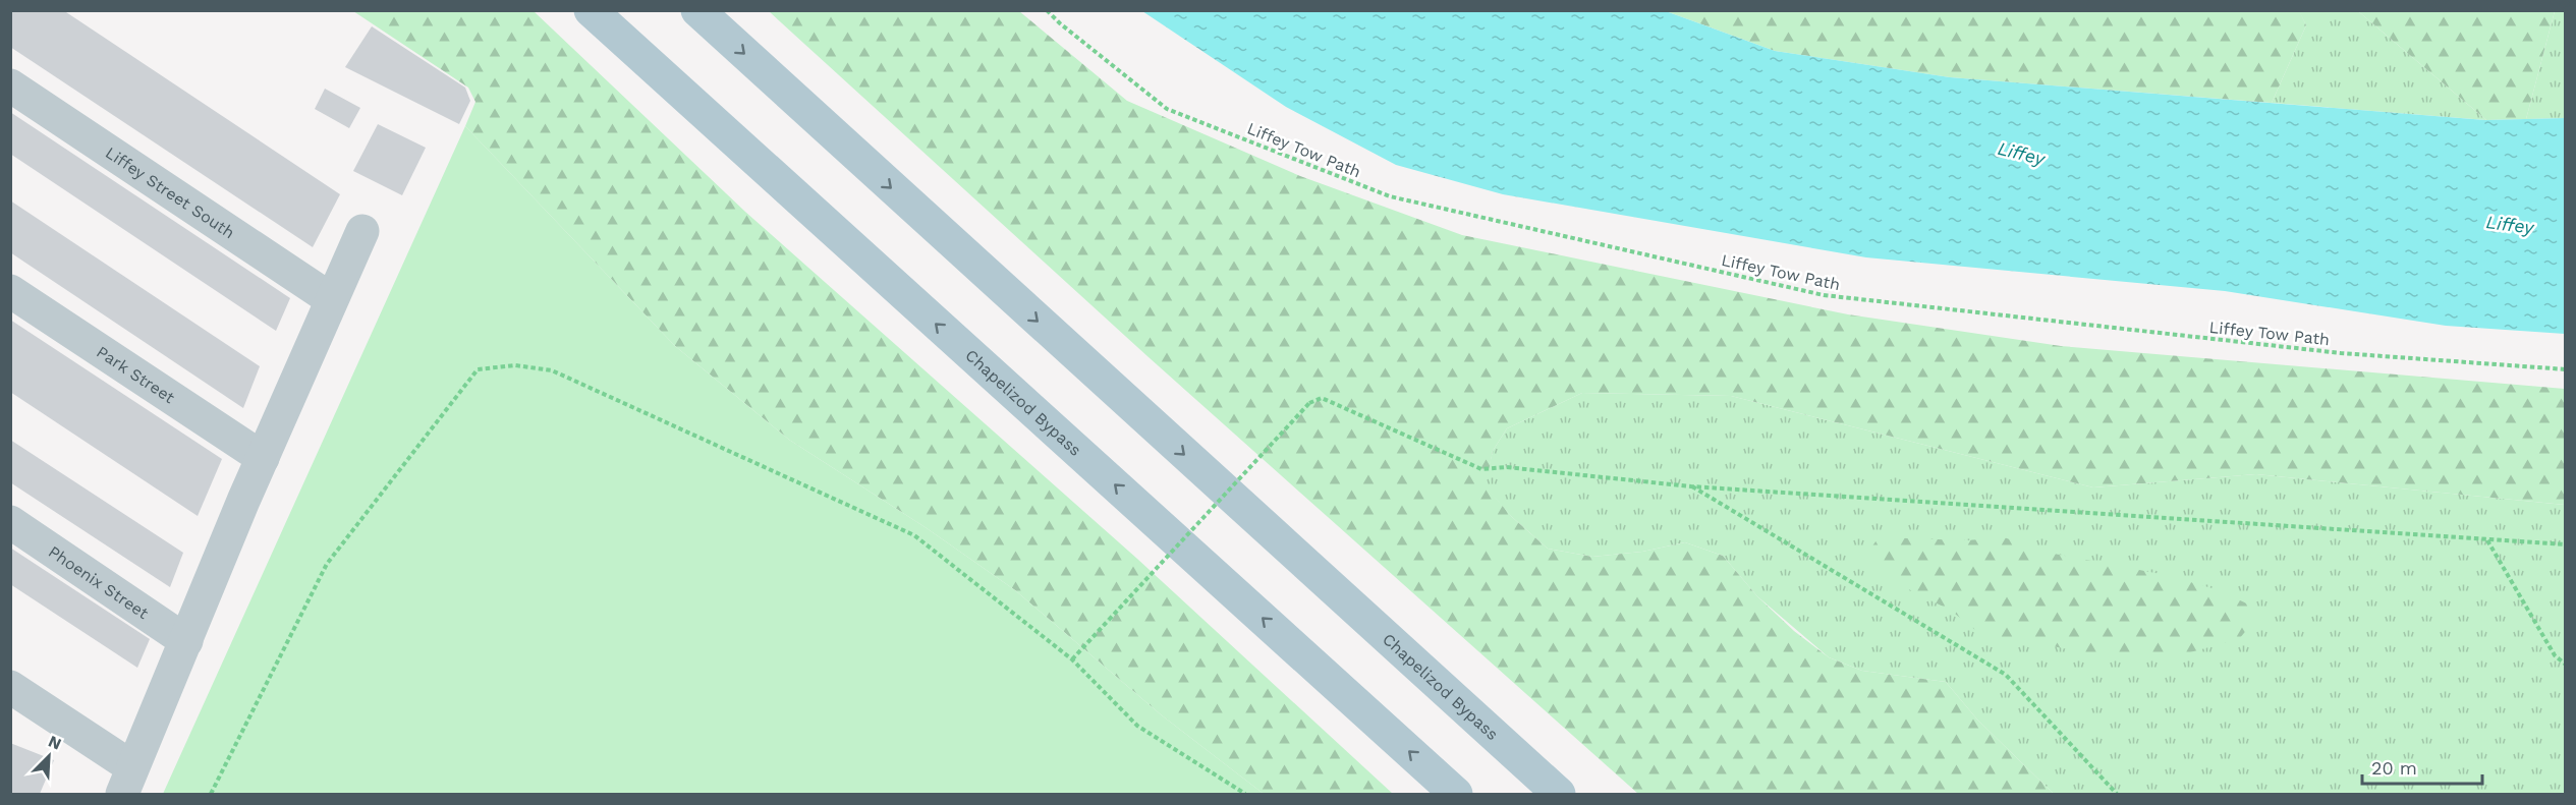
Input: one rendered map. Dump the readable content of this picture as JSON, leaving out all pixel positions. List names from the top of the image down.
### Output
{
  "streets": {
    "main road": ["Chapelizod Bypass"],
    "street": ["Liffey Street South", "Park Street", "Phoenix Street"],
    "path": ["Liffey Tow Path"]
  },
  "water": ["Liffey"],
  "scale_bar": "20 m",
  "north": "top right"
}
